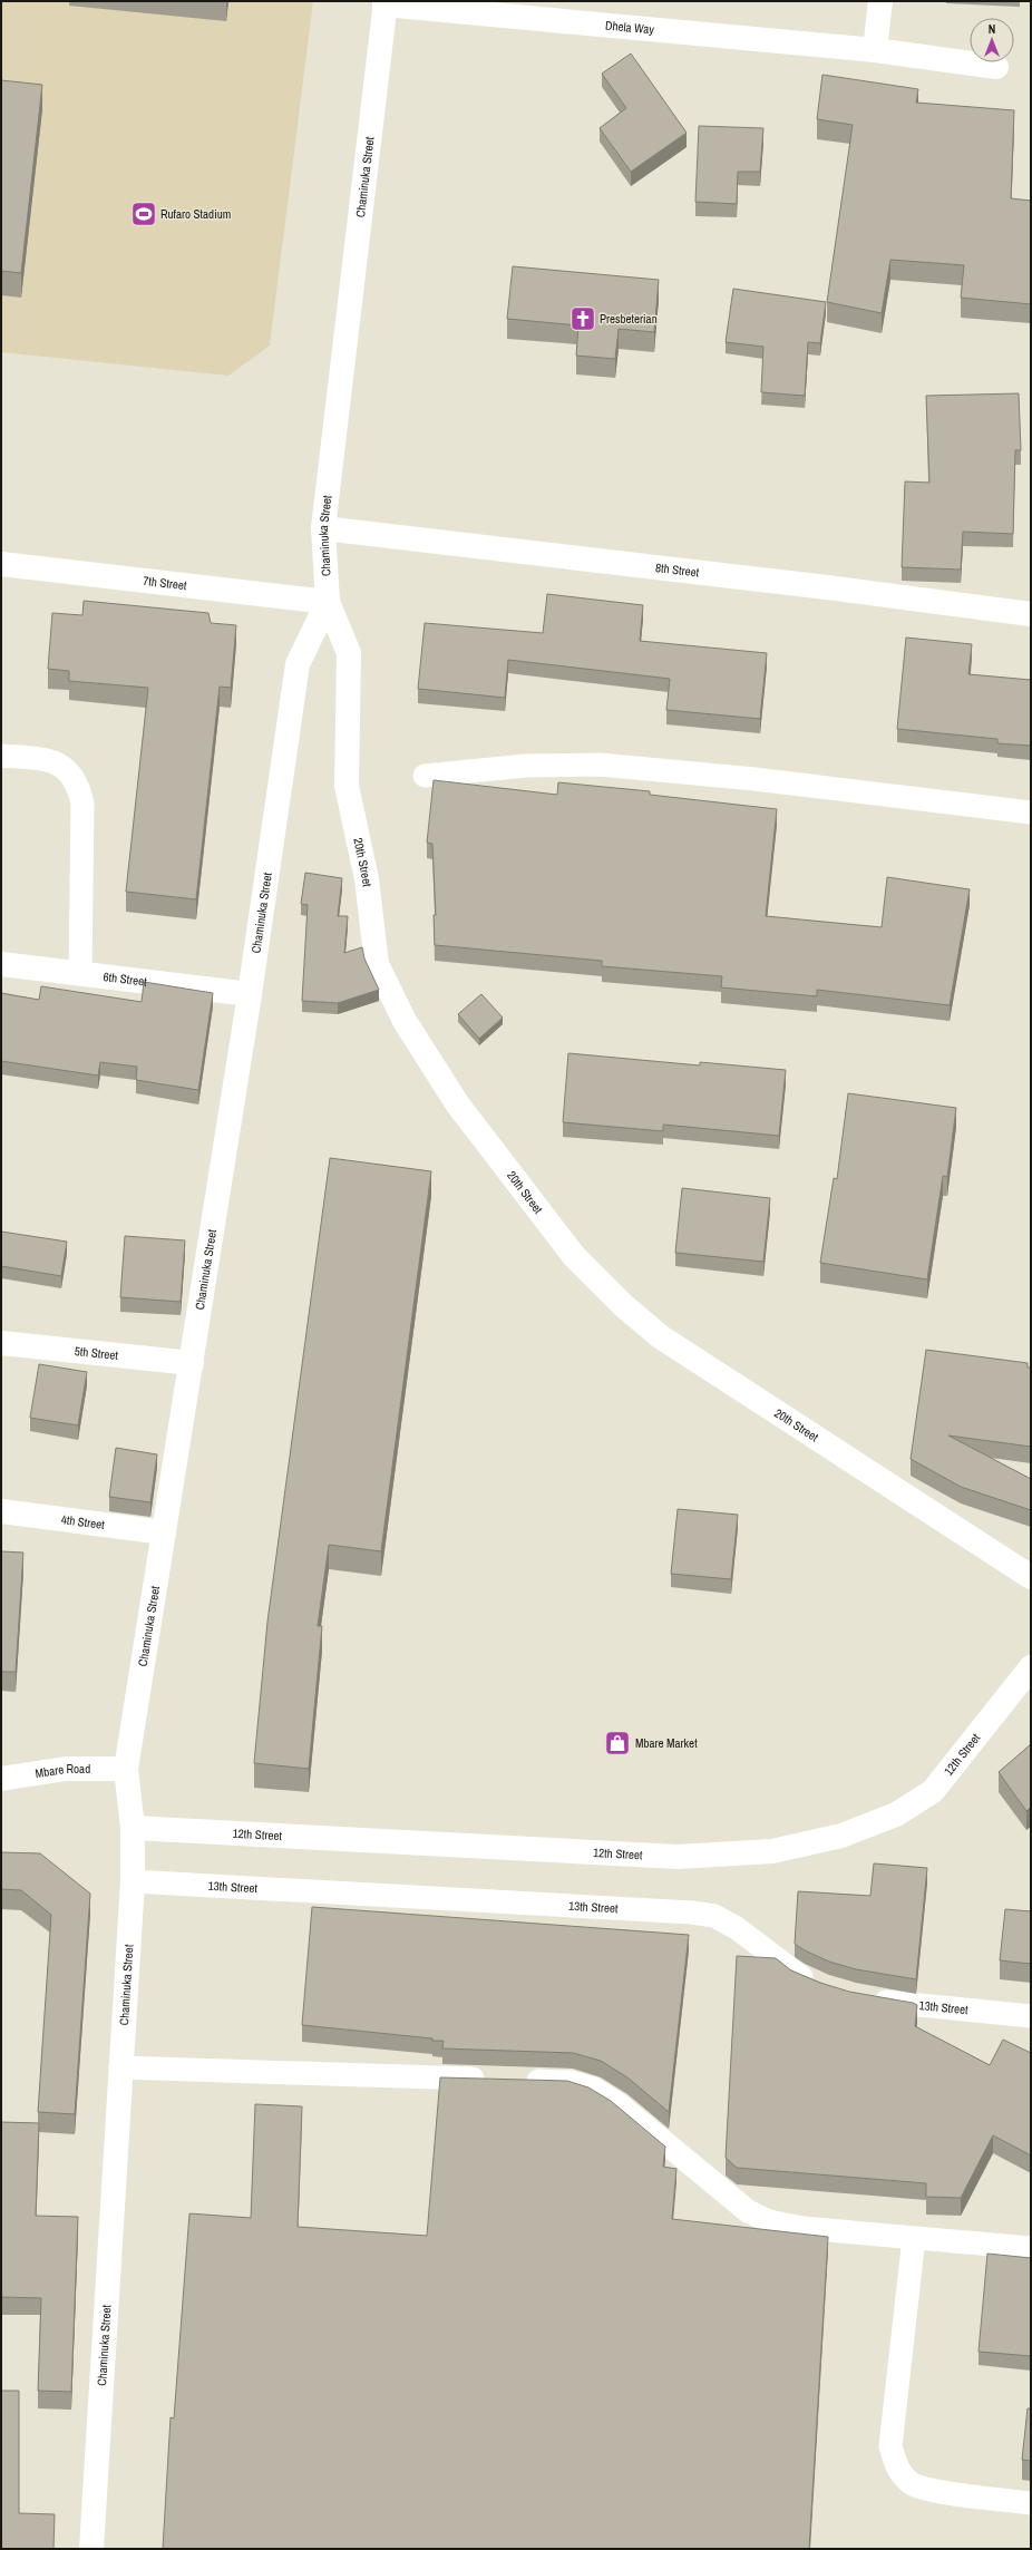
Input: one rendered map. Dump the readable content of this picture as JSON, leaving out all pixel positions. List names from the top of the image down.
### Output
{
  "streets": {
    "street": [
      "Dhela Way",
      "Chaminuka Street",
      "8th Street",
      "7th Street",
      "20th Street",
      "6th Street",
      "5th Street",
      "4th Street",
      "12th Street",
      "Mbare Road"
    ],
    "lane": ["13th Street"]
  },
  "crossings": [
    ["Dhela Way", "Chaminuka Street"],
    ["Chaminuka Street", "8th Street"],
    ["Chaminuka Street", "7th Street"],
    ["Chaminuka Street", "20th Street"],
    ["Chaminuka Street", "6th Street"],
    ["Chaminuka Street", "5th Street"],
    ["Chaminuka Street", "4th Street"],
    ["Chaminuka Street", "12th Street"],
    ["Chaminuka Street", "Mbare Road"],
    ["Chaminuka Street", "13th Street"],
    ["7th Street", "20th Street"]
  ],
  "places": {
    "sports": ["Rufaro Stadium"],
    "church": ["Presbeterian"],
    "shop": ["Mbare Market"]
  },
  "north": "top"
}
